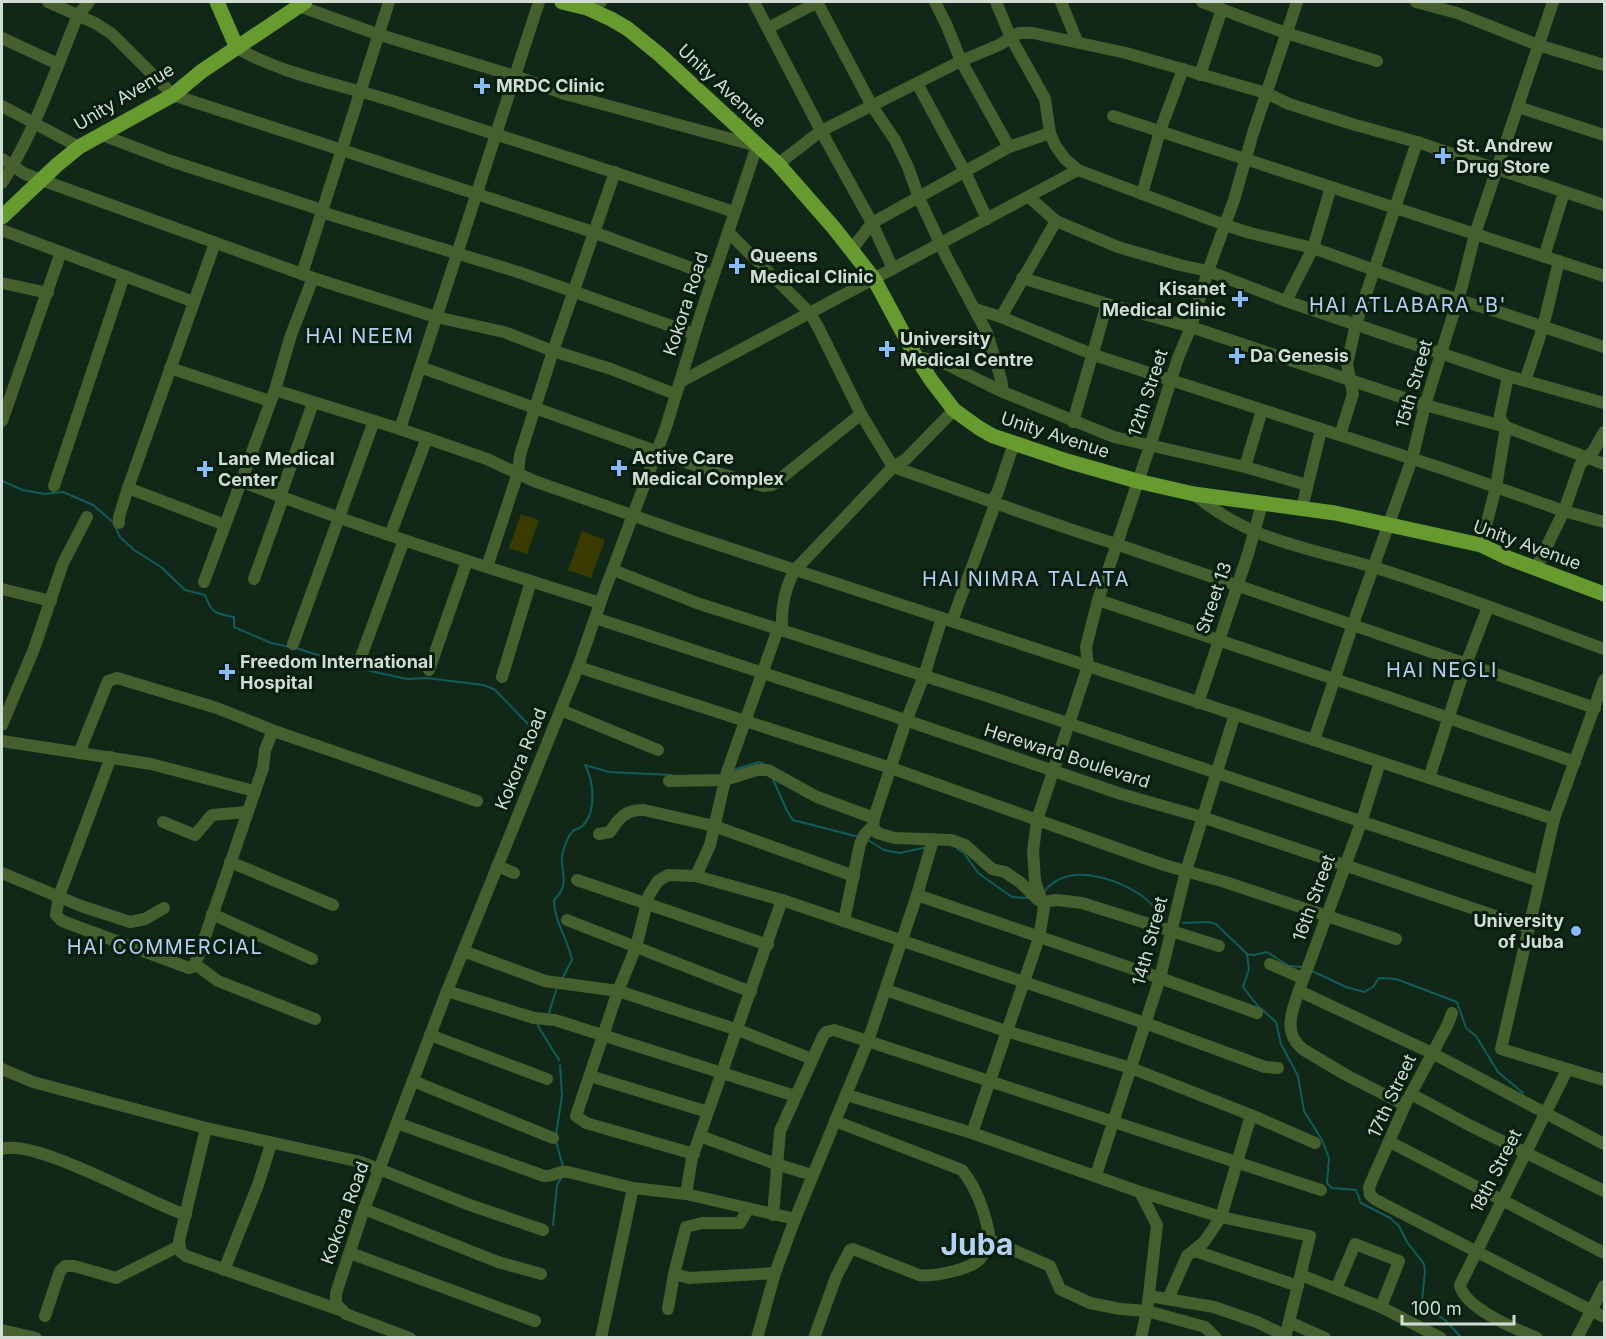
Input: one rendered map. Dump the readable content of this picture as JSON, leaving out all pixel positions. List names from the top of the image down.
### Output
{
  "streets": {
    "main road": ["Unity Avenue"],
    "street": [
      "Kokora Road",
      "15th Street",
      "12th Street",
      "Street 13",
      "Hereward Boulevard",
      "16th Street",
      "14th Street",
      "17th Street",
      "18th Street"
    ]
  },
  "crossings": [
    ["Unity Avenue", "Kokora Road"],
    ["Unity Avenue", "15th Street"],
    ["Unity Avenue", "12th Street"],
    ["Unity Avenue", "Street 13"],
    ["Kokora Road", "Hereward Boulevard"],
    ["12th Street", "Hereward Boulevard"],
    ["Hereward Boulevard", "16th Street"],
    ["Hereward Boulevard", "14th Street"],
    ["16th Street", "17th Street"],
    ["17th Street", "18th Street"]
  ],
  "districts": [
    "HAI ATLABARA 'B'",
    "HAI NEEM",
    "HAI NIMRA TALATA",
    "HAI NEGLI",
    "HAI COMMERCIAL",
    "Juba"
  ],
  "places": {
    "health": [
      "MRDC Clinic",
      "St. Andrew Drug Store",
      "Queens Medical Clinic",
      "Kisanet Medical Clinic",
      "University Medical Centre",
      "Da Genesis",
      "Active Care Medical Complex",
      "Lane Medical Center",
      "Freedom International Hospital"
    ],
    "other": ["University of Juba"]
  },
  "scale_bar": "100 m"
}
